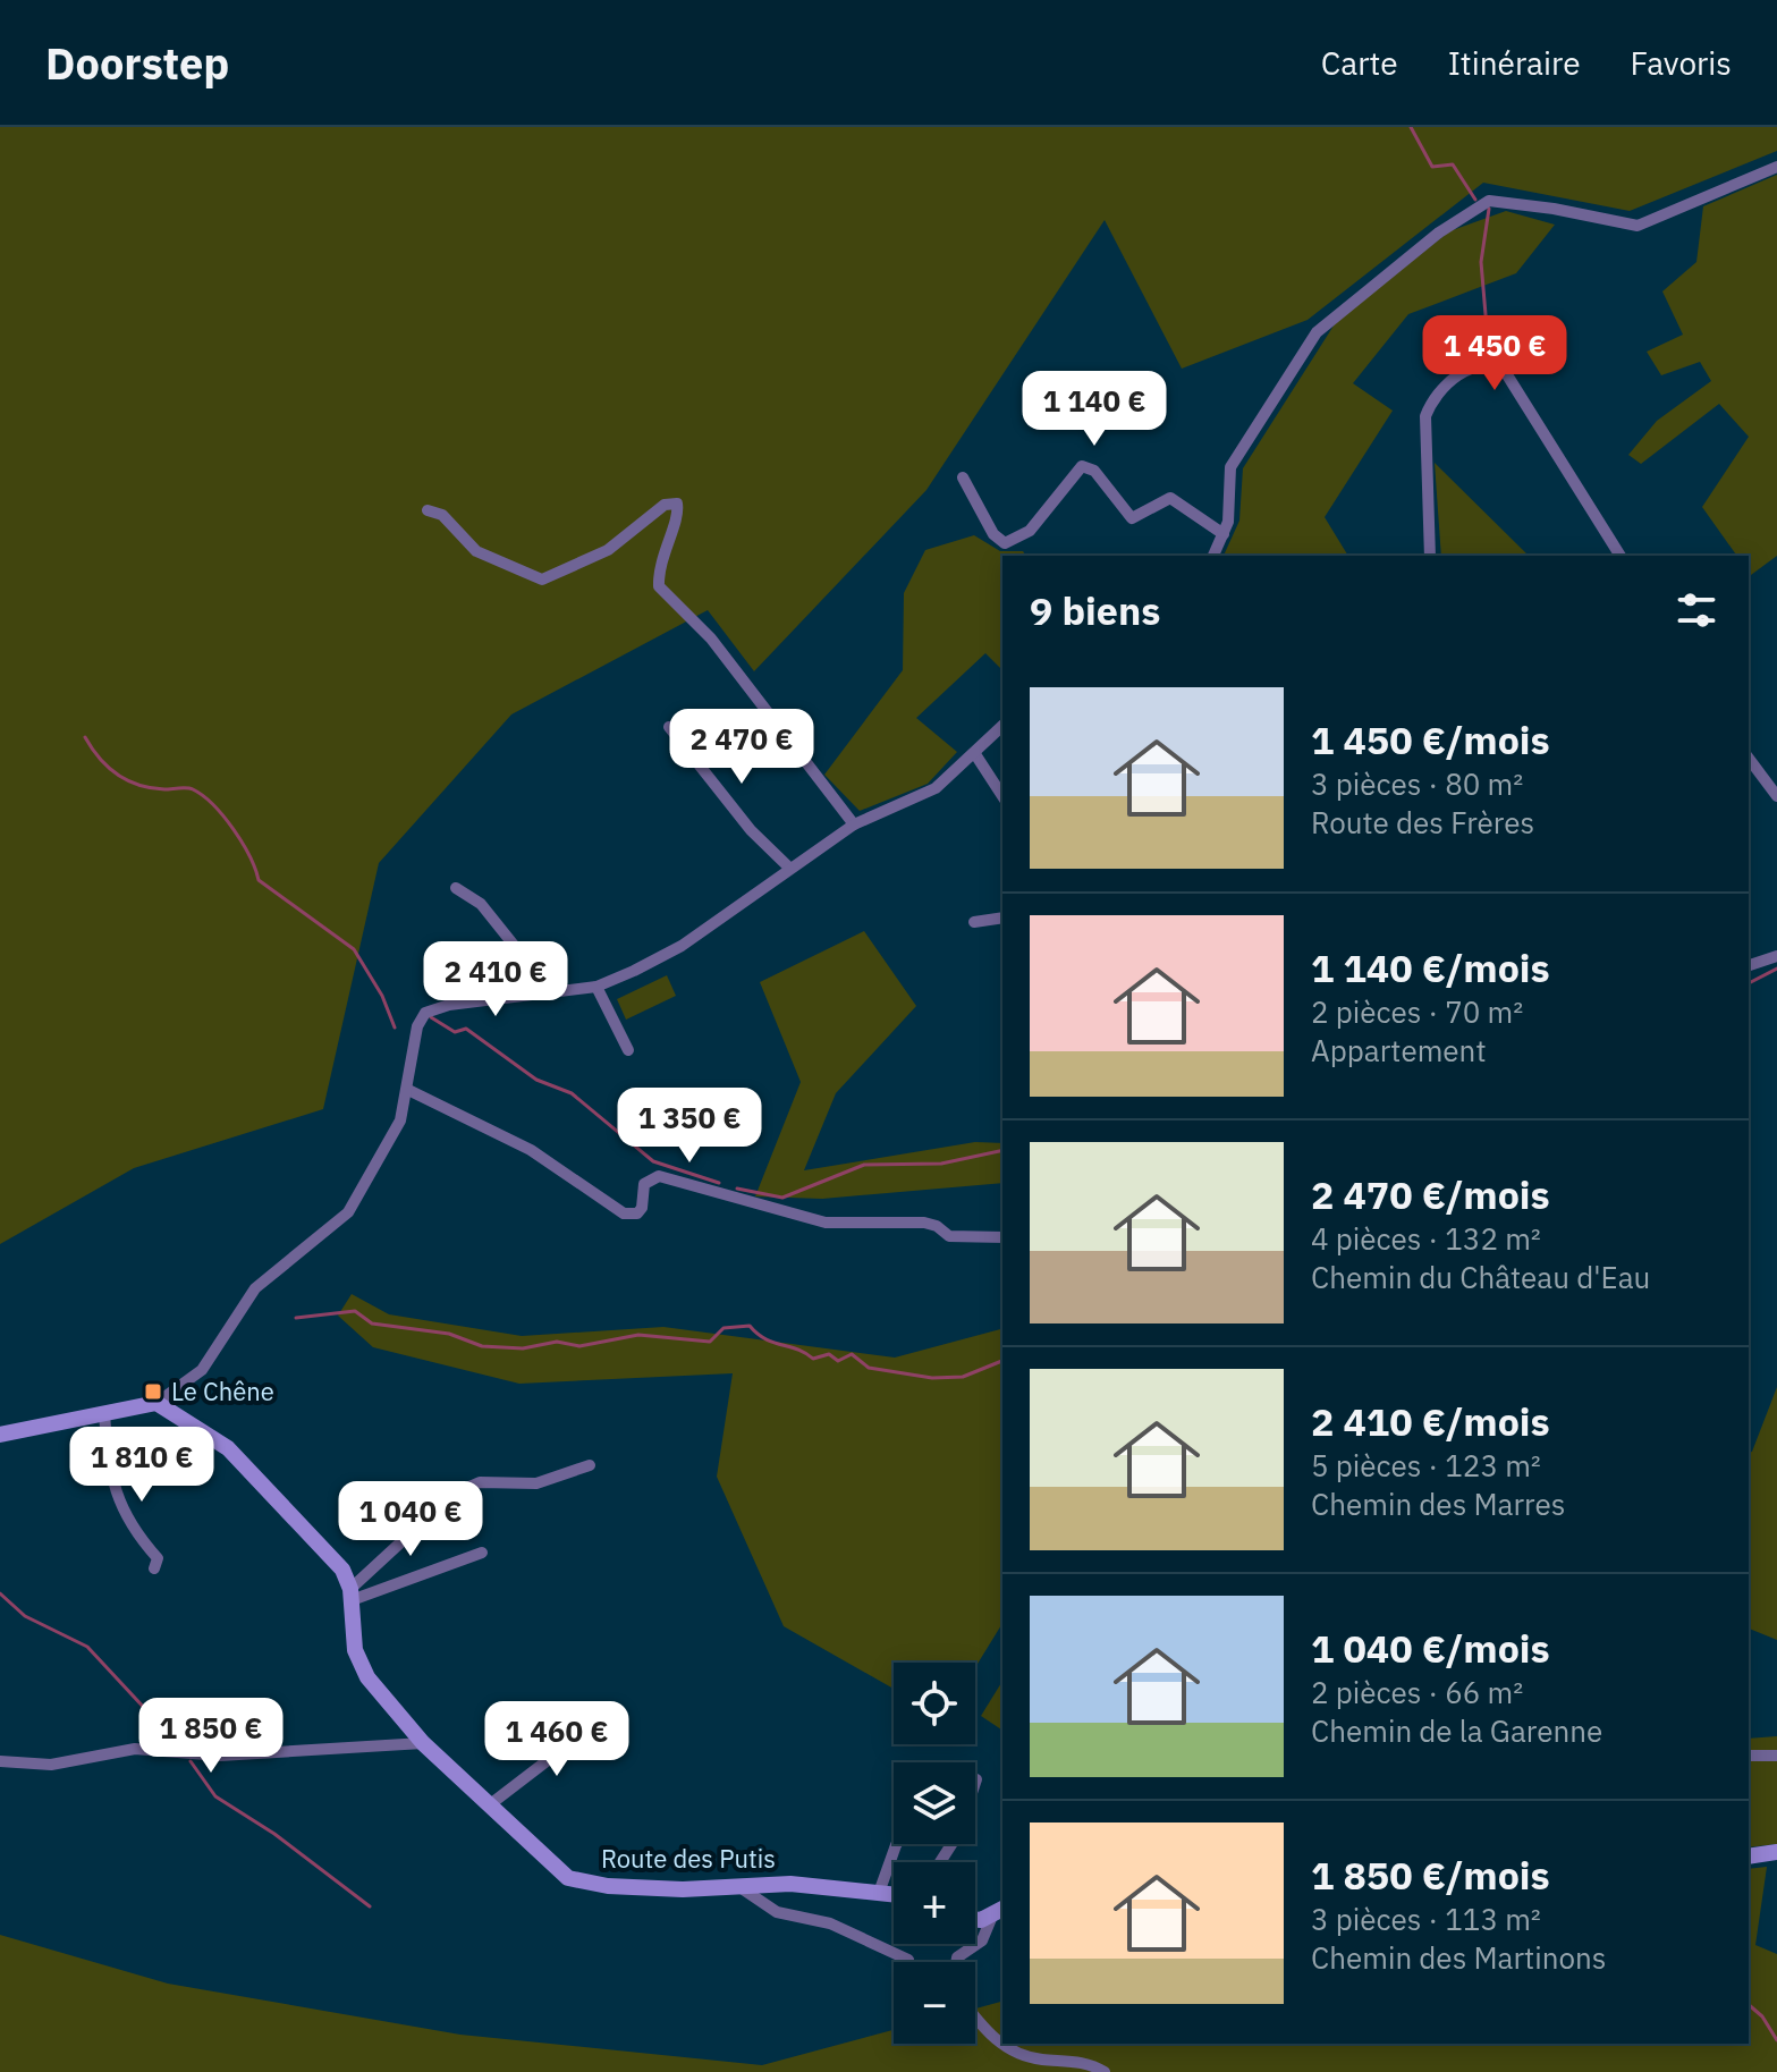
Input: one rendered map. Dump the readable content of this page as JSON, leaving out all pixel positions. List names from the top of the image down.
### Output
{
  "streets": {
    "street": ["Route des Putis"]
  },
  "places": {
    "transit": ["Le Chêne"]
  },
  "page": {
    "header": "Doorstep",
    "nav": ["Carte", "Itinéraire", "Favoris"],
    "price": [
      "1 450 €",
      "1 140 €",
      "2 470 €",
      "2 410 €",
      "1 350 €",
      "1 810 €",
      "1 040 €",
      "1 850 €",
      "1 460 €"
    ],
    "heading": "9 biens",
    "list": [
      {
        "name": "1 450 €/mois",
        "note": "3 pièces · 80 m² · Route des Frères"
      },
      {
        "name": "1 140 €/mois",
        "note": "2 pièces · 70 m² · Appartement"
      },
      {
        "name": "2 470 €/mois",
        "note": "4 pièces · 132 m² · Chemin du Château d'Eau"
      },
      {
        "name": "2 410 €/mois",
        "note": "5 pièces · 123 m² · Chemin des Marres"
      },
      {
        "name": "1 040 €/mois",
        "note": "2 pièces · 66 m² · Chemin de la Garenne"
      },
      {
        "name": "1 850 €/mois",
        "note": "3 pièces · 113 m² · Chemin des Martinons"
      }
    ],
    "map_buttons": ["+", "−"]
  }
}
